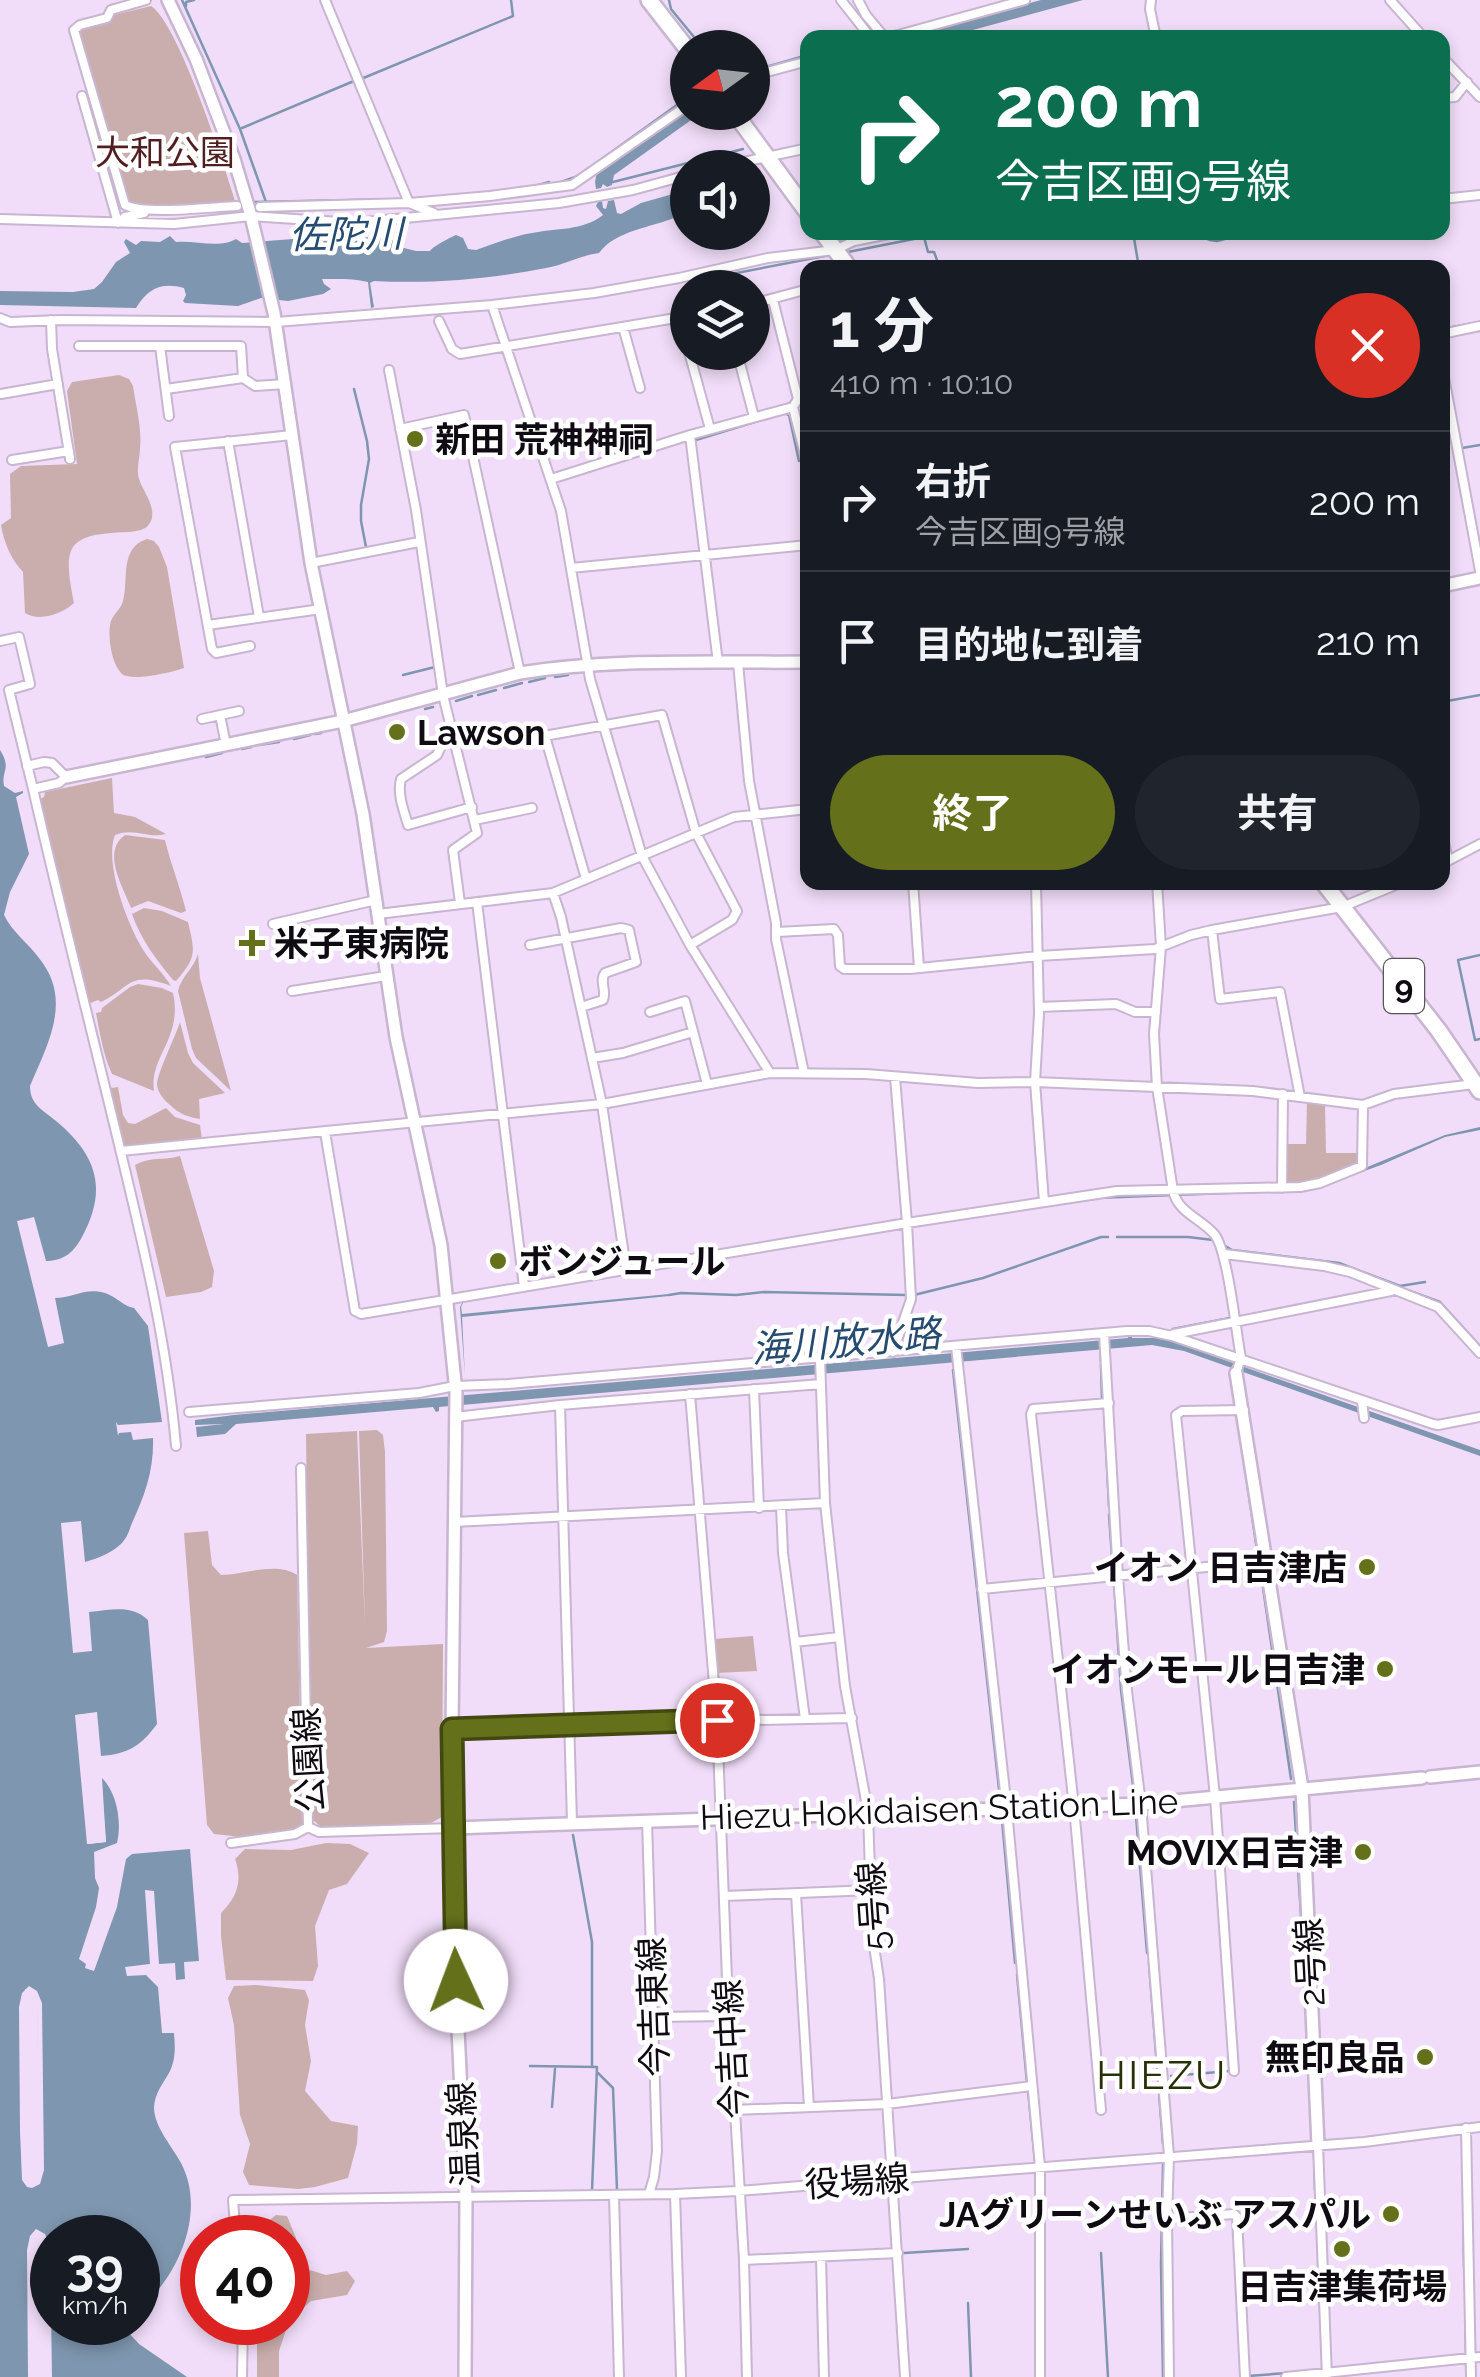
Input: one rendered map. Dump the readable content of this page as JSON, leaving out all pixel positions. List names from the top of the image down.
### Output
{
  "streets": {
    "highway": ["9"],
    "street": [
      "公園線",
      "Hiezu Hokidaisen Station Line",
      "5号線",
      "2号線",
      "今吉東線",
      "今吉中線",
      "温泉線",
      "役場線"
    ]
  },
  "crossings": [
    ["公園線", "Hiezu Hokidaisen Station Line"],
    ["公園線", "温泉線"],
    ["Hiezu Hokidaisen Station Line", "5号線"],
    ["Hiezu Hokidaisen Station Line", "2号線"],
    ["Hiezu Hokidaisen Station Line", "今吉東線"],
    ["Hiezu Hokidaisen Station Line", "今吉中線"],
    ["Hiezu Hokidaisen Station Line", "温泉線"],
    ["5号線", "役場線"],
    ["2号線", "役場線"],
    ["今吉東線", "役場線"],
    ["今吉中線", "役場線"],
    ["温泉線", "役場線"]
  ],
  "districts": ["HIEZU"],
  "water": ["佐陀川", "海川放水路"],
  "parks": ["大和公園"],
  "places": {
    "other": [
      "新田 荒神神祠",
      "Lawson",
      "ボンジュール",
      "イオン 日吉津店",
      "イオンモール日吉津",
      "MOVIX日吉津",
      "無印良品",
      "JAグリーンせいぶ アスパル",
      "日吉津集荷場"
    ],
    "health": ["米子東病院"]
  },
  "north": "left",
  "page": {
    "turn": ["200 m", "今吉区画9号線"],
    "heading": ["1 分", "410 m · 10:10"],
    "list": [
      {
        "name": "右折",
        "note": "今吉区画9号線",
        "value": "200 m"
      },
      {
        "name": "目的地に到着",
        "value": "210 m"
      }
    ],
    "buttons": ["終了", "共有"],
    "speed": "39 km/h",
    "limit": "40"
  }
}
